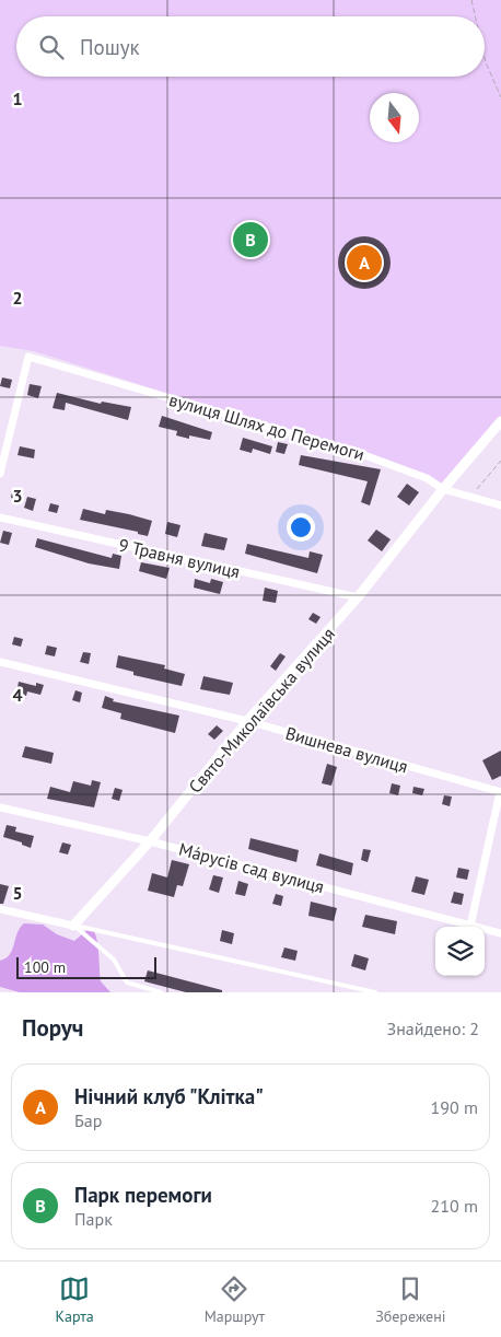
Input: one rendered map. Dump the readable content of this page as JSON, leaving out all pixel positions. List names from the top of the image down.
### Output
{
  "streets": {
    "street": [
      "вулиця Шлях до Перемоги",
      "9 Травня вулиця",
      "Свято-Миколаївська вулиця",
      "Вишнева вулиця",
      "Мáрусів сад вулиця"
    ]
  },
  "crossings": [
    ["вулиця Шлях до Перемоги", "Свято-Миколаївська вулиця"],
    ["9 Травня вулиця", "Свято-Миколаївська вулиця"],
    ["Свято-Миколаївська вулиця", "Вишнева вулиця"],
    ["Свято-Миколаївська вулиця", "Мáрусів сад вулиця"]
  ],
  "scale_bar": "100 m",
  "north": "bottom",
  "page": {
    "search": "Пошук",
    "pins": ["B", "A"],
    "scale": "100 m",
    "heading": ["Поруч", "Знайдено: 2"],
    "list": [
      {
        "mark": "A",
        "name": "Нічний клуб \"Клітка\"",
        "note": "Бар",
        "value": "190 m"
      },
      {
        "mark": "B",
        "name": "Парк перемоги",
        "note": "Парк",
        "value": "210 m"
      }
    ],
    "nav": ["Карта", "Маршрут", "Збережені"]
  },
  "grid": {
    "rows": [
      "1",
      "2",
      "3",
      "4",
      "5"
    ]
  }
}
